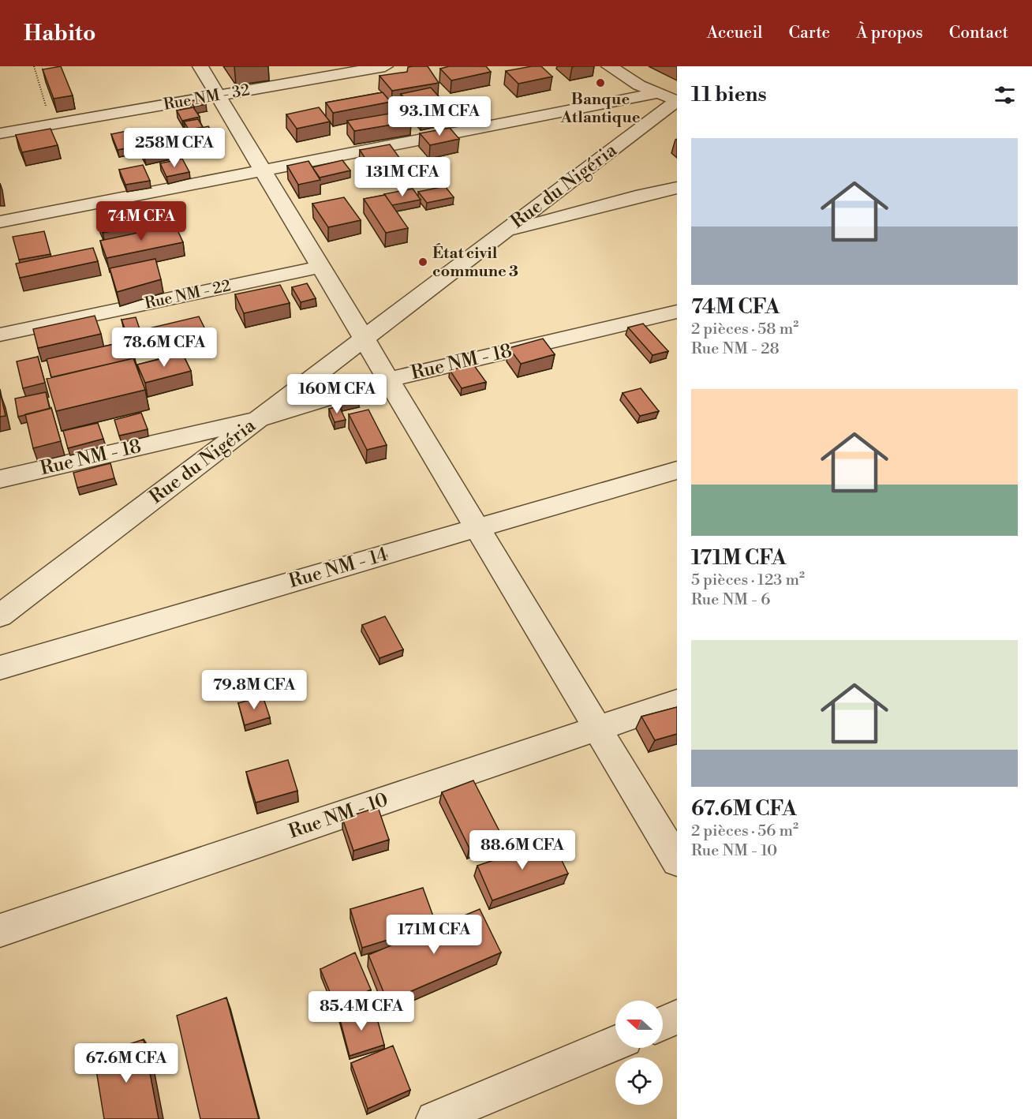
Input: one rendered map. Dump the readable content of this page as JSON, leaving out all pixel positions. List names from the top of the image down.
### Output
{
  "streets": {
    "street": [
      "Rue NM - 32",
      "Rue du Nigéria",
      "Rue NM - 22",
      "Rue NM - 18",
      "Rue NM - 14",
      "Rue NM - 10"
    ]
  },
  "crossings": [
    ["Rue du Nigéria", "Rue NM - 18"]
  ],
  "places": ["Banque Atlantique", "État civil commune 3"],
  "north": "left",
  "page": {
    "header": "Habito",
    "nav": [
      "Accueil",
      "Carte",
      "À propos",
      "Contact"
    ],
    "heading": "11 biens",
    "price": [
      "93.1M CFA",
      "258M CFA",
      "131M CFA",
      "74M CFA",
      "78.6M CFA",
      "160M CFA",
      "79.8M CFA",
      "88.6M CFA",
      "171M CFA",
      "85.4M CFA",
      "67.6M CFA"
    ],
    "list": [
      {
        "name": "74M CFA",
        "note": "2 pièces · 58 m² · Rue NM - 28"
      },
      {
        "name": "171M CFA",
        "note": "5 pièces · 123 m² · Rue NM - 6"
      },
      {
        "name": "67.6M CFA",
        "note": "2 pièces · 56 m² · Rue NM - 10"
      }
    ]
  }
}
